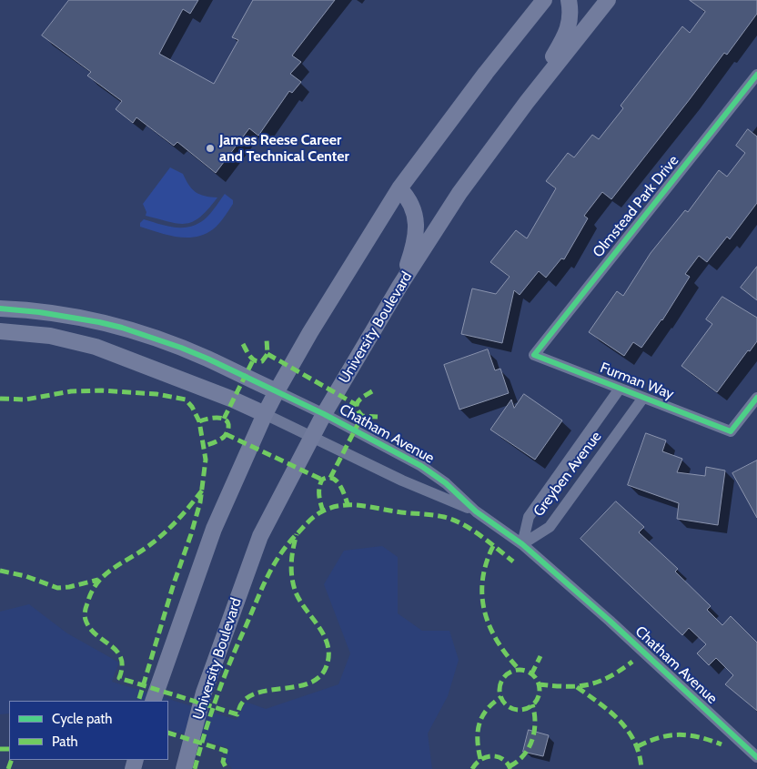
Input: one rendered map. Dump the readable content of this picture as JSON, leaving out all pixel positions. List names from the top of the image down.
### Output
{
  "streets": {
    "main road": ["University Boulevard", "Chatham Avenue"],
    "street": ["Olmstead Park Drive", "Furman Way", "Greyben Avenue"]
  },
  "crossings": [
    ["Olmstead Park Drive", "Furman Way"],
    ["University Boulevard", "Chatham Avenue"],
    ["Furman Way", "Greyben Avenue"],
    ["Chatham Avenue", "Greyben Avenue"]
  ],
  "places": ["James Reese Career and Technical Center"],
  "legend": ["Cycle path", "Path"]
}
